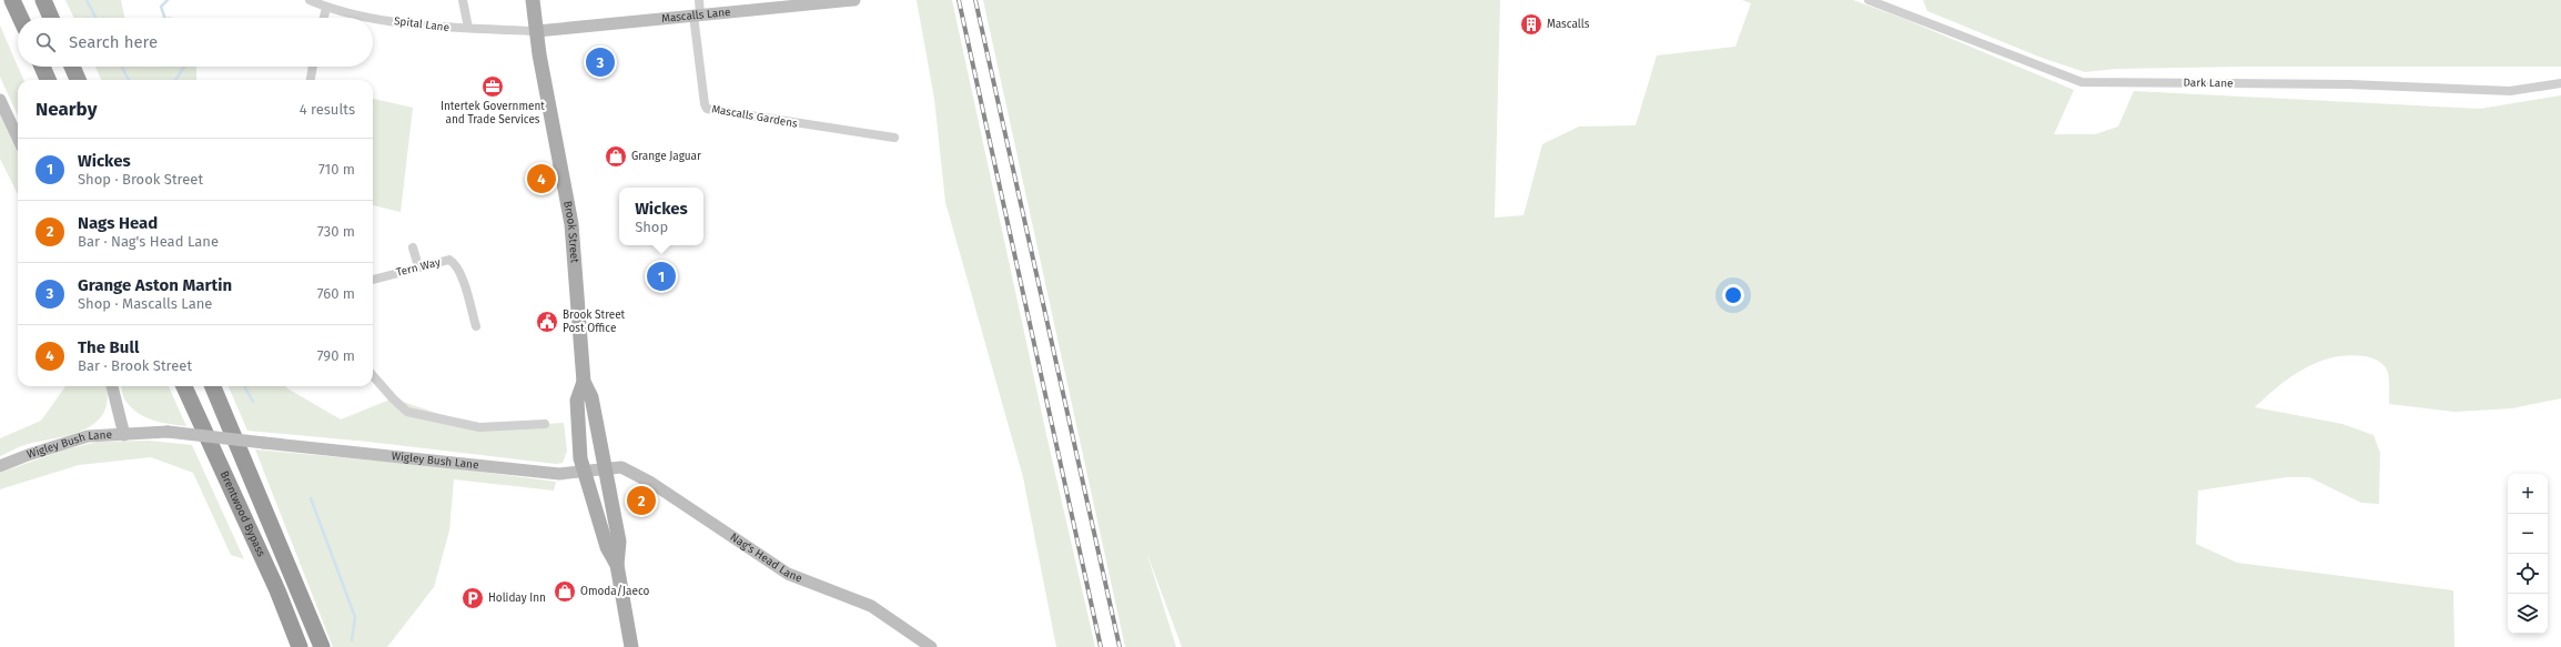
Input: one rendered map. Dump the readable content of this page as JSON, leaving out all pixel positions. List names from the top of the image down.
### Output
{
  "streets": {
    "highway": ["Brentwood Bypass"],
    "main road": ["Brook Street"],
    "street": [
      "Mascalls Lane",
      "Spital Lane",
      "Dark Lane",
      "Mascalls Gardens",
      "Tern Way",
      "Wigley Bush Lane",
      "Nag's Head Lane"
    ]
  },
  "crossings": [
    ["Mascalls Lane", "Spital Lane"],
    ["Mascalls Lane", "Mascalls Gardens"],
    ["Mascalls Lane", "Brook Street"],
    ["Spital Lane", "Brook Street"],
    ["Brook Street", "Wigley Bush Lane"],
    ["Brook Street", "Nag's Head Lane"],
    ["Wigley Bush Lane", "Nag's Head Lane"]
  ],
  "places": {
    "building": ["Mascalls"],
    "office": ["Intertek Government and Trade Services"],
    "shop": ["Grange Jaguar", "Omoda/Jaeco"],
    "public building": ["Brook Street Post Office"],
    "parking": ["Holiday Inn"]
  },
  "page": {
    "search": "Search here",
    "pins": [
      "3",
      "4",
      "1",
      "2"
    ],
    "heading": ["Nearby", "4 results"],
    "list": [
      {
        "mark": "1",
        "name": "Wickes",
        "note": "Shop · Brook Street",
        "value": "710 m"
      },
      {
        "mark": "2",
        "name": "Nags Head",
        "note": "Bar · Nag's Head Lane",
        "value": "730 m"
      },
      {
        "mark": "3",
        "name": "Grange Aston Martin",
        "note": "Shop · Mascalls Lane",
        "value": "760 m"
      },
      {
        "mark": "4",
        "name": "The Bull",
        "note": "Bar · Brook Street",
        "value": "790 m"
      }
    ],
    "popup": ["Wickes", "Shop"],
    "map_buttons": ["+", "−"]
  }
}
